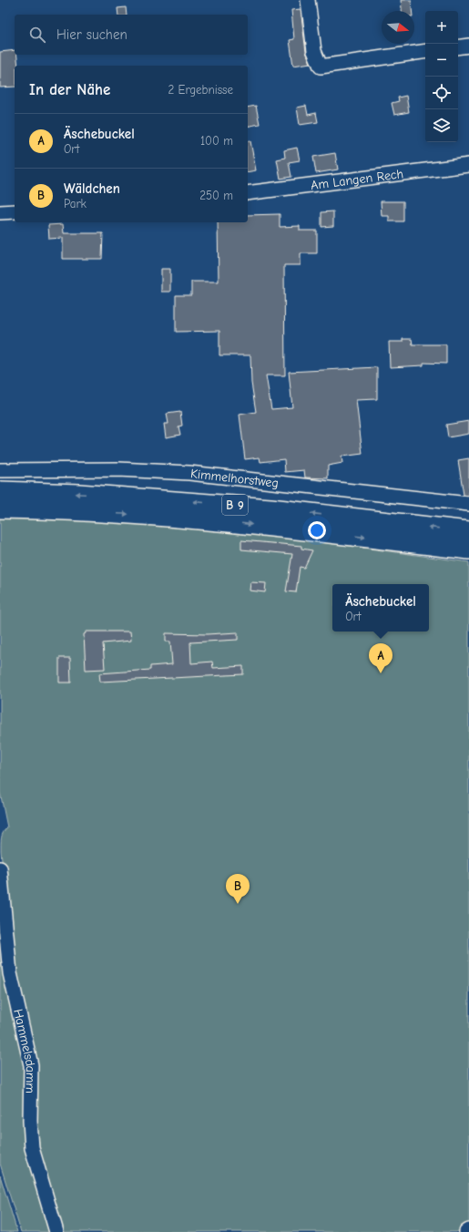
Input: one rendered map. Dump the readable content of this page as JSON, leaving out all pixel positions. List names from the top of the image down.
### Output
{
  "streets": {
    "highway": ["B 9"],
    "street": ["Am Langen Rech", "Kimmelhorstweg", "Hammelsdamm"]
  },
  "north": "right",
  "page": {
    "map_buttons": ["+", "−"],
    "search": "Hier suchen",
    "heading": ["In der Nähe", "2 Ergebnisse"],
    "list": [
      {
        "mark": "A",
        "name": "Äschebuckel",
        "note": "Ort",
        "value": "100 m"
      },
      {
        "mark": "B",
        "name": "Wäldchen",
        "note": "Park",
        "value": "250 m"
      }
    ],
    "popup": ["Äschebuckel", "Ort"],
    "pins": ["A", "B"]
  }
}
